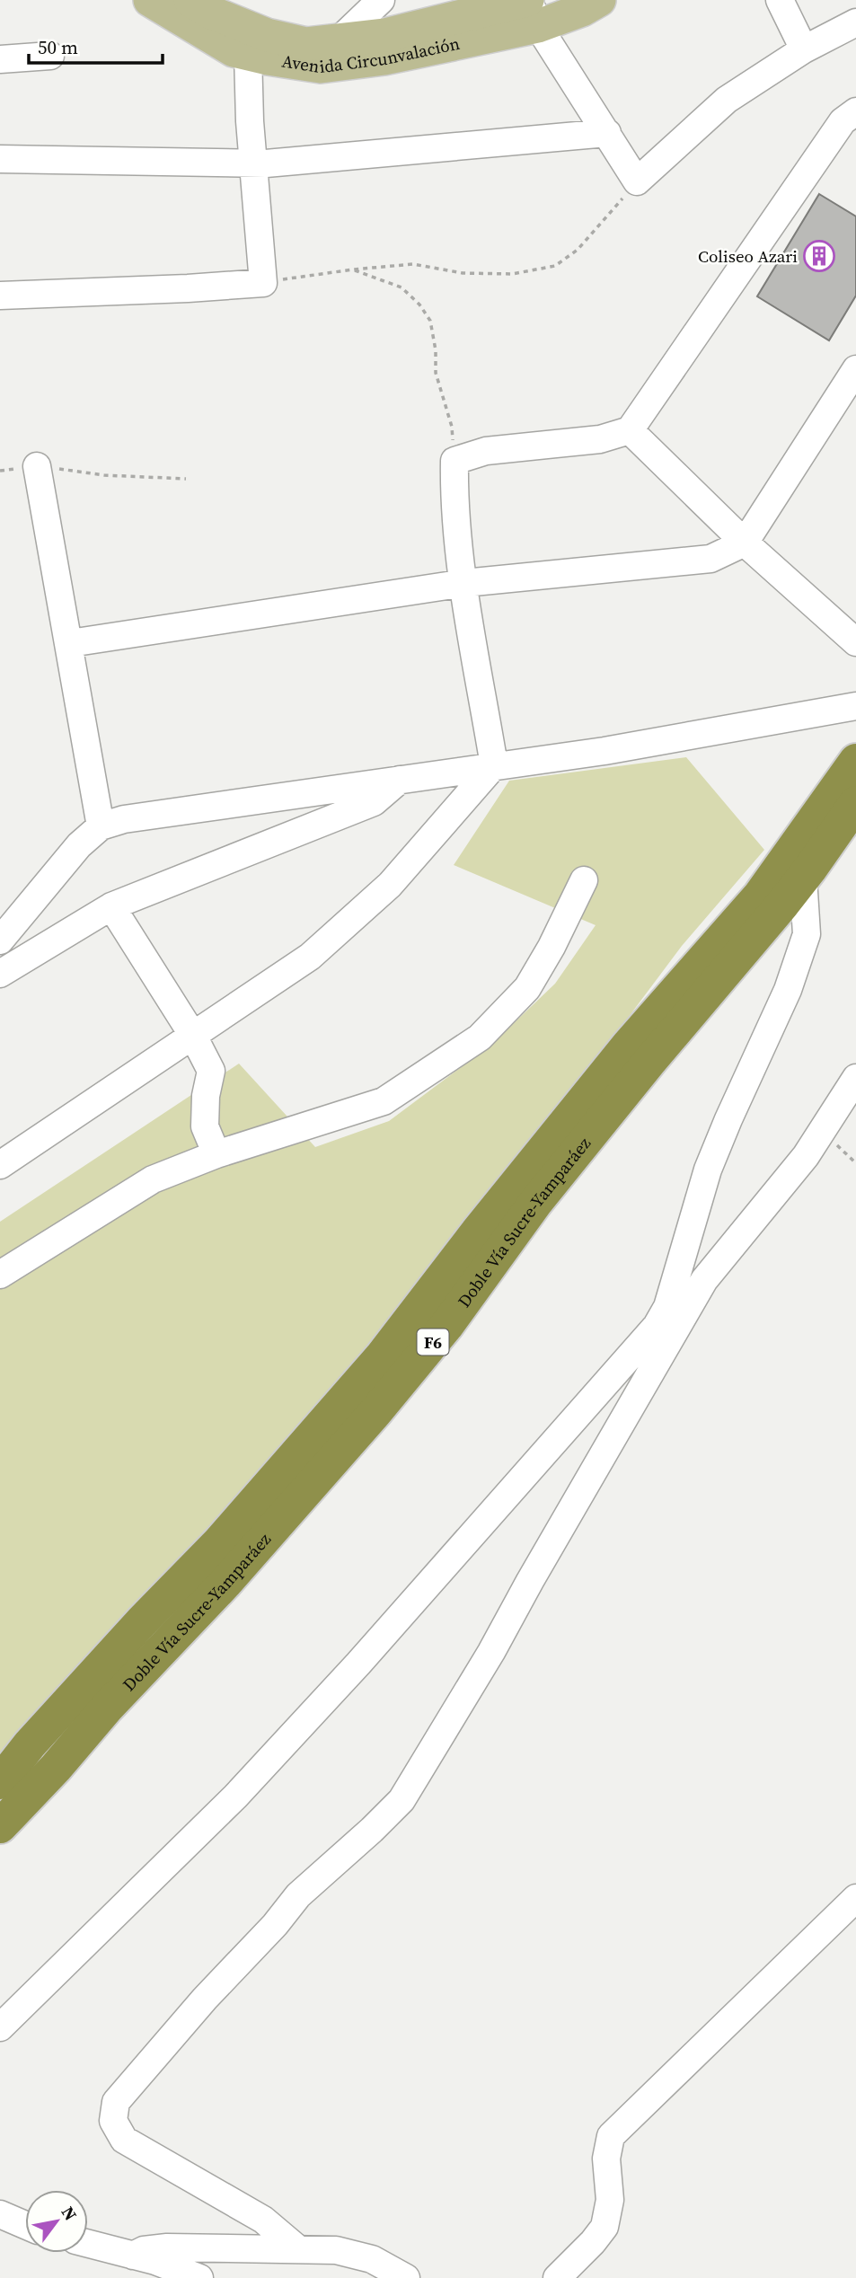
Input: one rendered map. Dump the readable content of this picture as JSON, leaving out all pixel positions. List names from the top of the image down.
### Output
{
  "streets": {
    "highway": ["Doble Vía Sucre-Yamparáez", "F6"],
    "main road": ["Avenida Circunvalación"]
  },
  "places": {
    "building": ["Coliseo Azari"]
  },
  "scale_bar": "50 m",
  "north": "top right"
}
